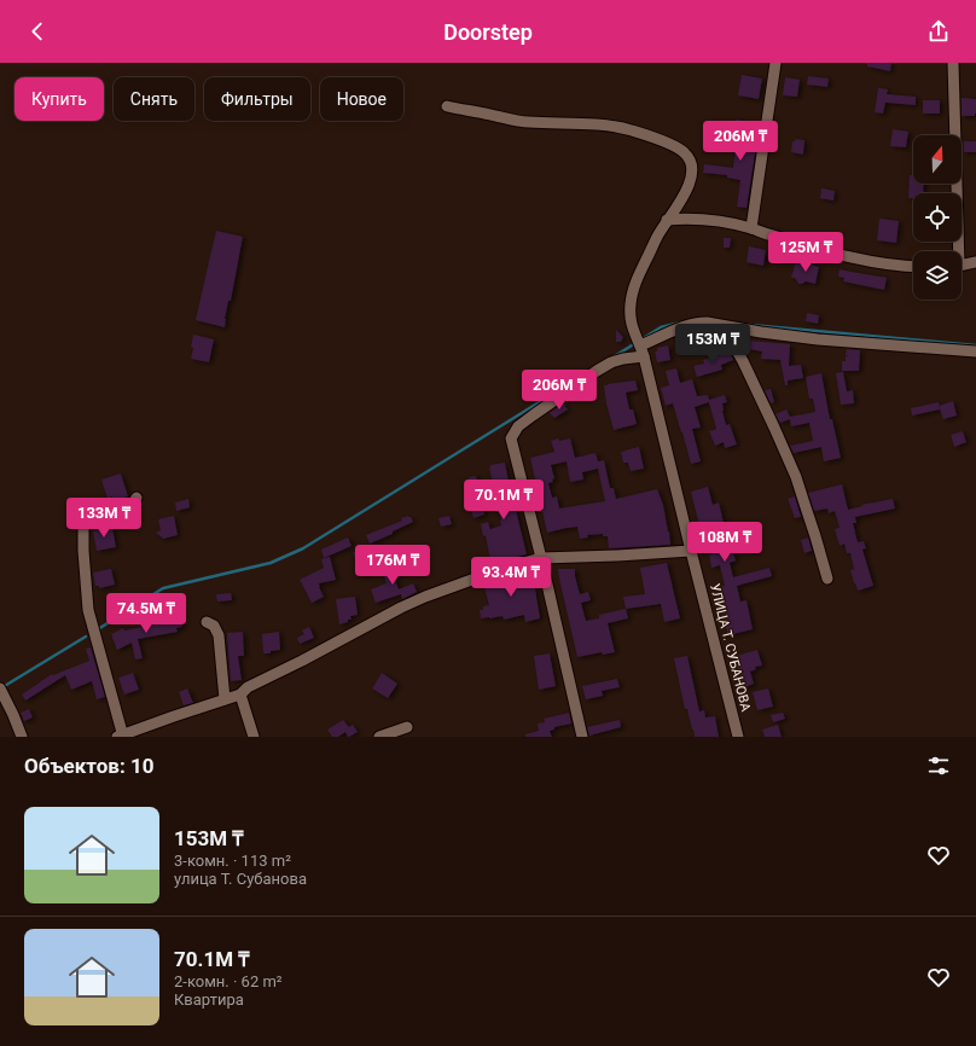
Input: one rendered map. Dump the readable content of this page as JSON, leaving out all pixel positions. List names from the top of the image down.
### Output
{
  "streets": {
    "street": ["УЛИЦА Т. СУБАНОВА"]
  },
  "north": "top",
  "page": {
    "header": "Doorstep",
    "chip": [
      "Купить",
      "Снять",
      "Фильтры",
      "Новое"
    ],
    "price": [
      "206M ₸",
      "125M ₸",
      "153M ₸",
      "206M ₸",
      "70.1M ₸",
      "133M ₸",
      "108M ₸",
      "176M ₸",
      "93.4M ₸",
      "74.5M ₸"
    ],
    "heading": "Объектов: 10",
    "list": [
      {
        "name": "153M ₸",
        "note": "3-комн. · 113 m² · улица Т. Субанова"
      },
      {
        "name": "70.1M ₸",
        "note": "2-комн. · 62 m² · Квартира"
      }
    ]
  }
}
